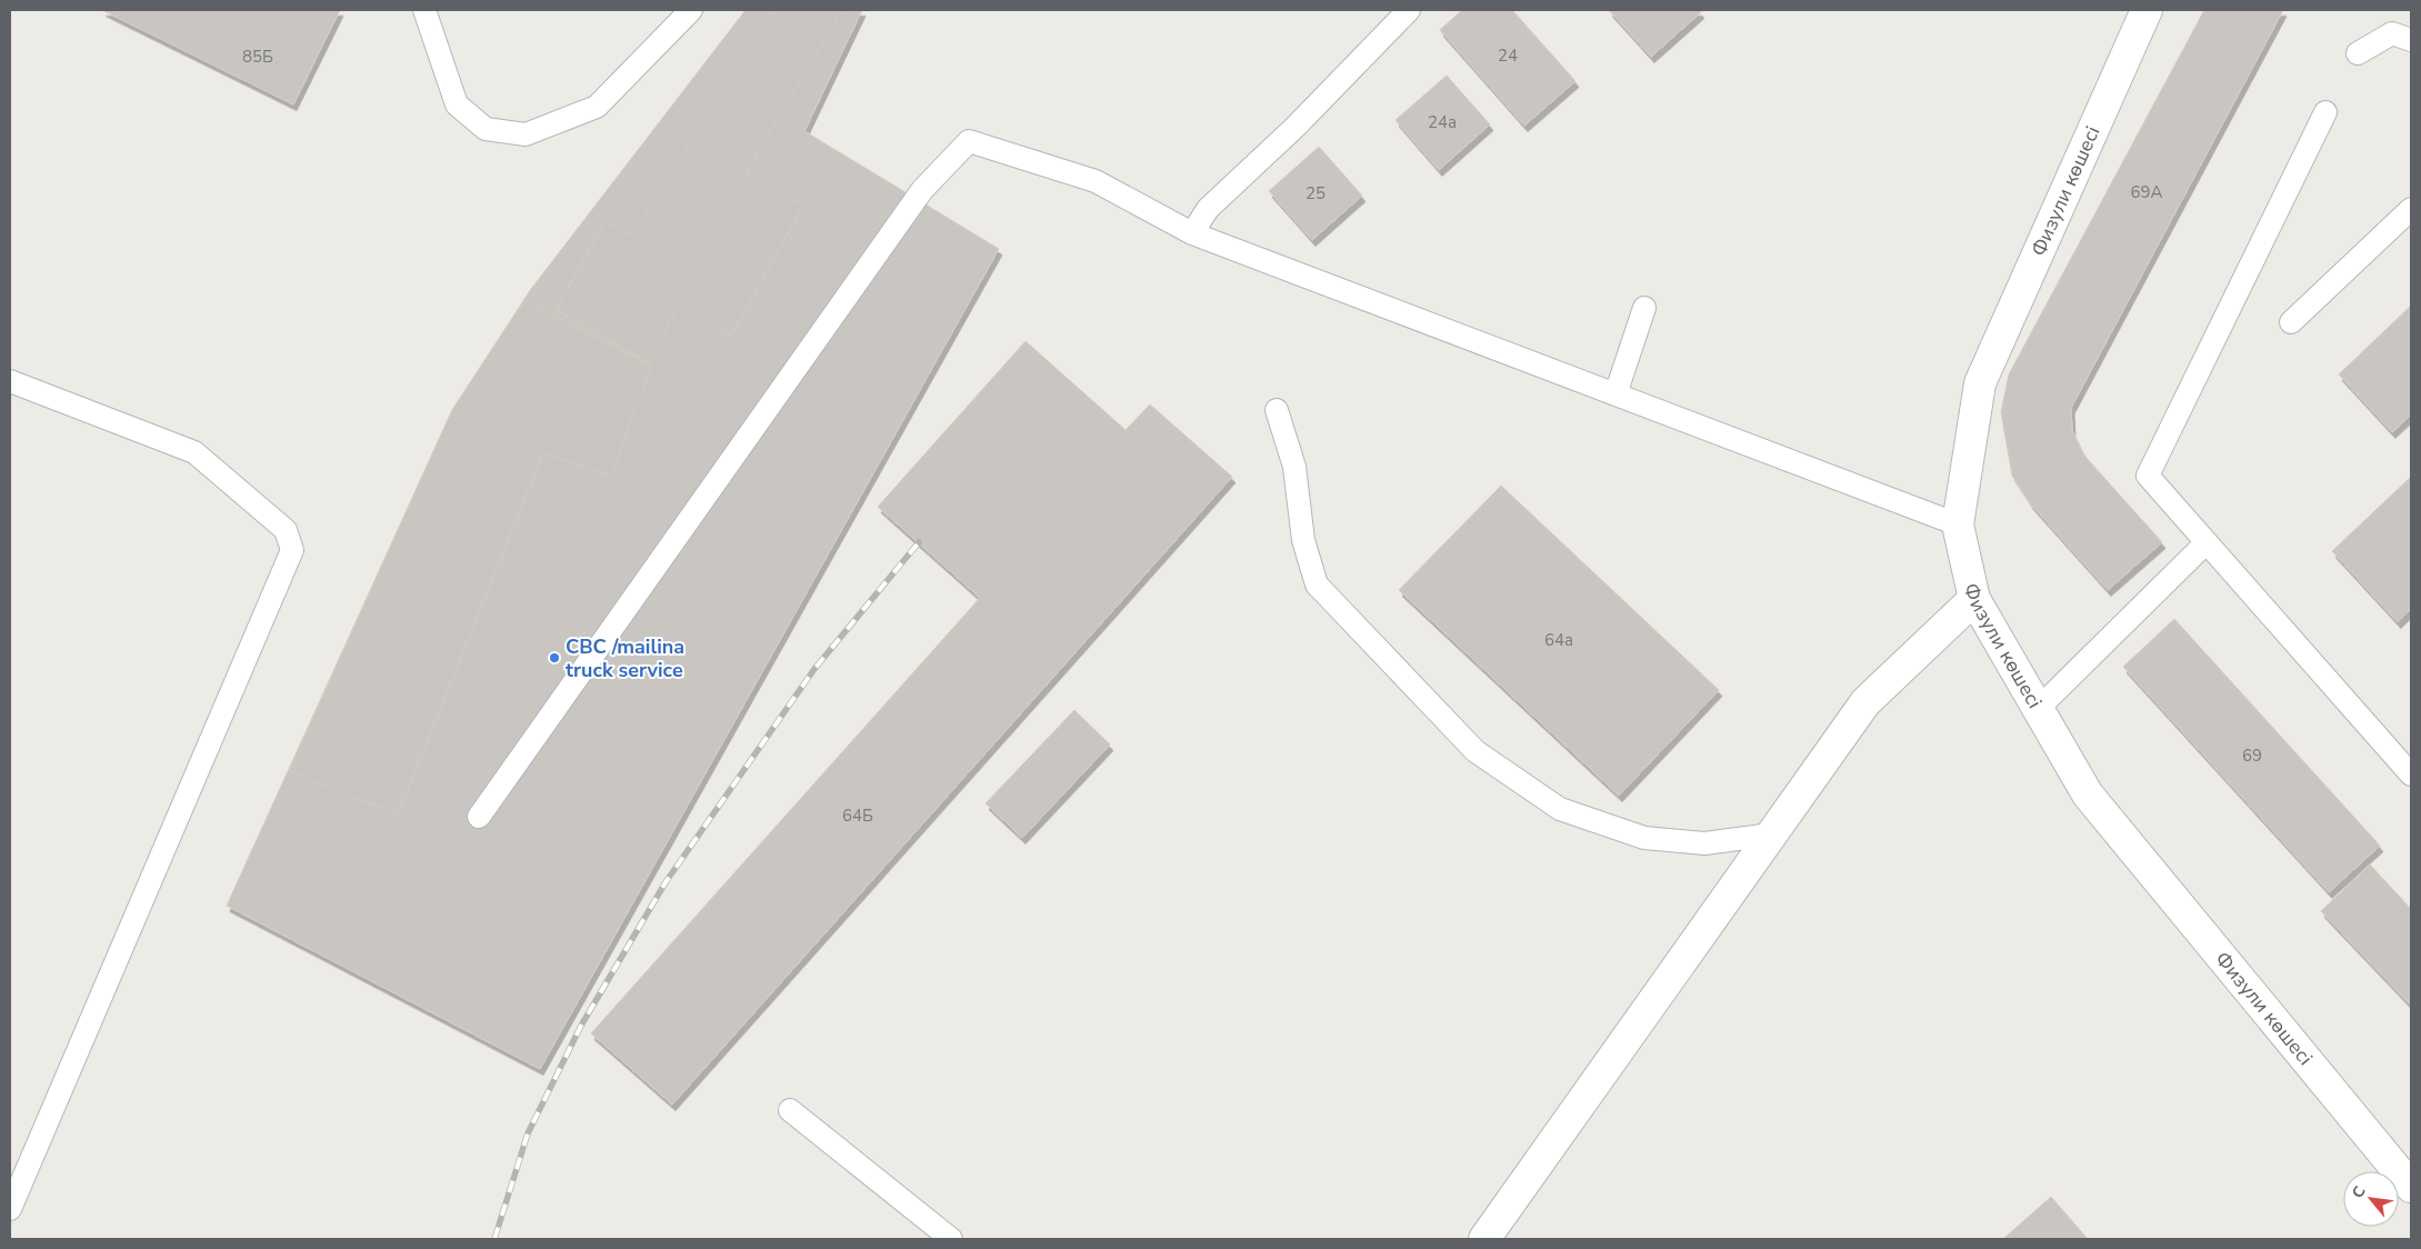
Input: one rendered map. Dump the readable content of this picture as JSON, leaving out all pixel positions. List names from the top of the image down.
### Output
{
  "streets": {
    "street": ["Физули көшесі"]
  },
  "places": ["CBC /mailina truck service"],
  "house_numbers": [
    "24",
    "85Б",
    "24а",
    "69А",
    "25",
    "64а",
    "69",
    "64Б"
  ],
  "north": "top left"
}
